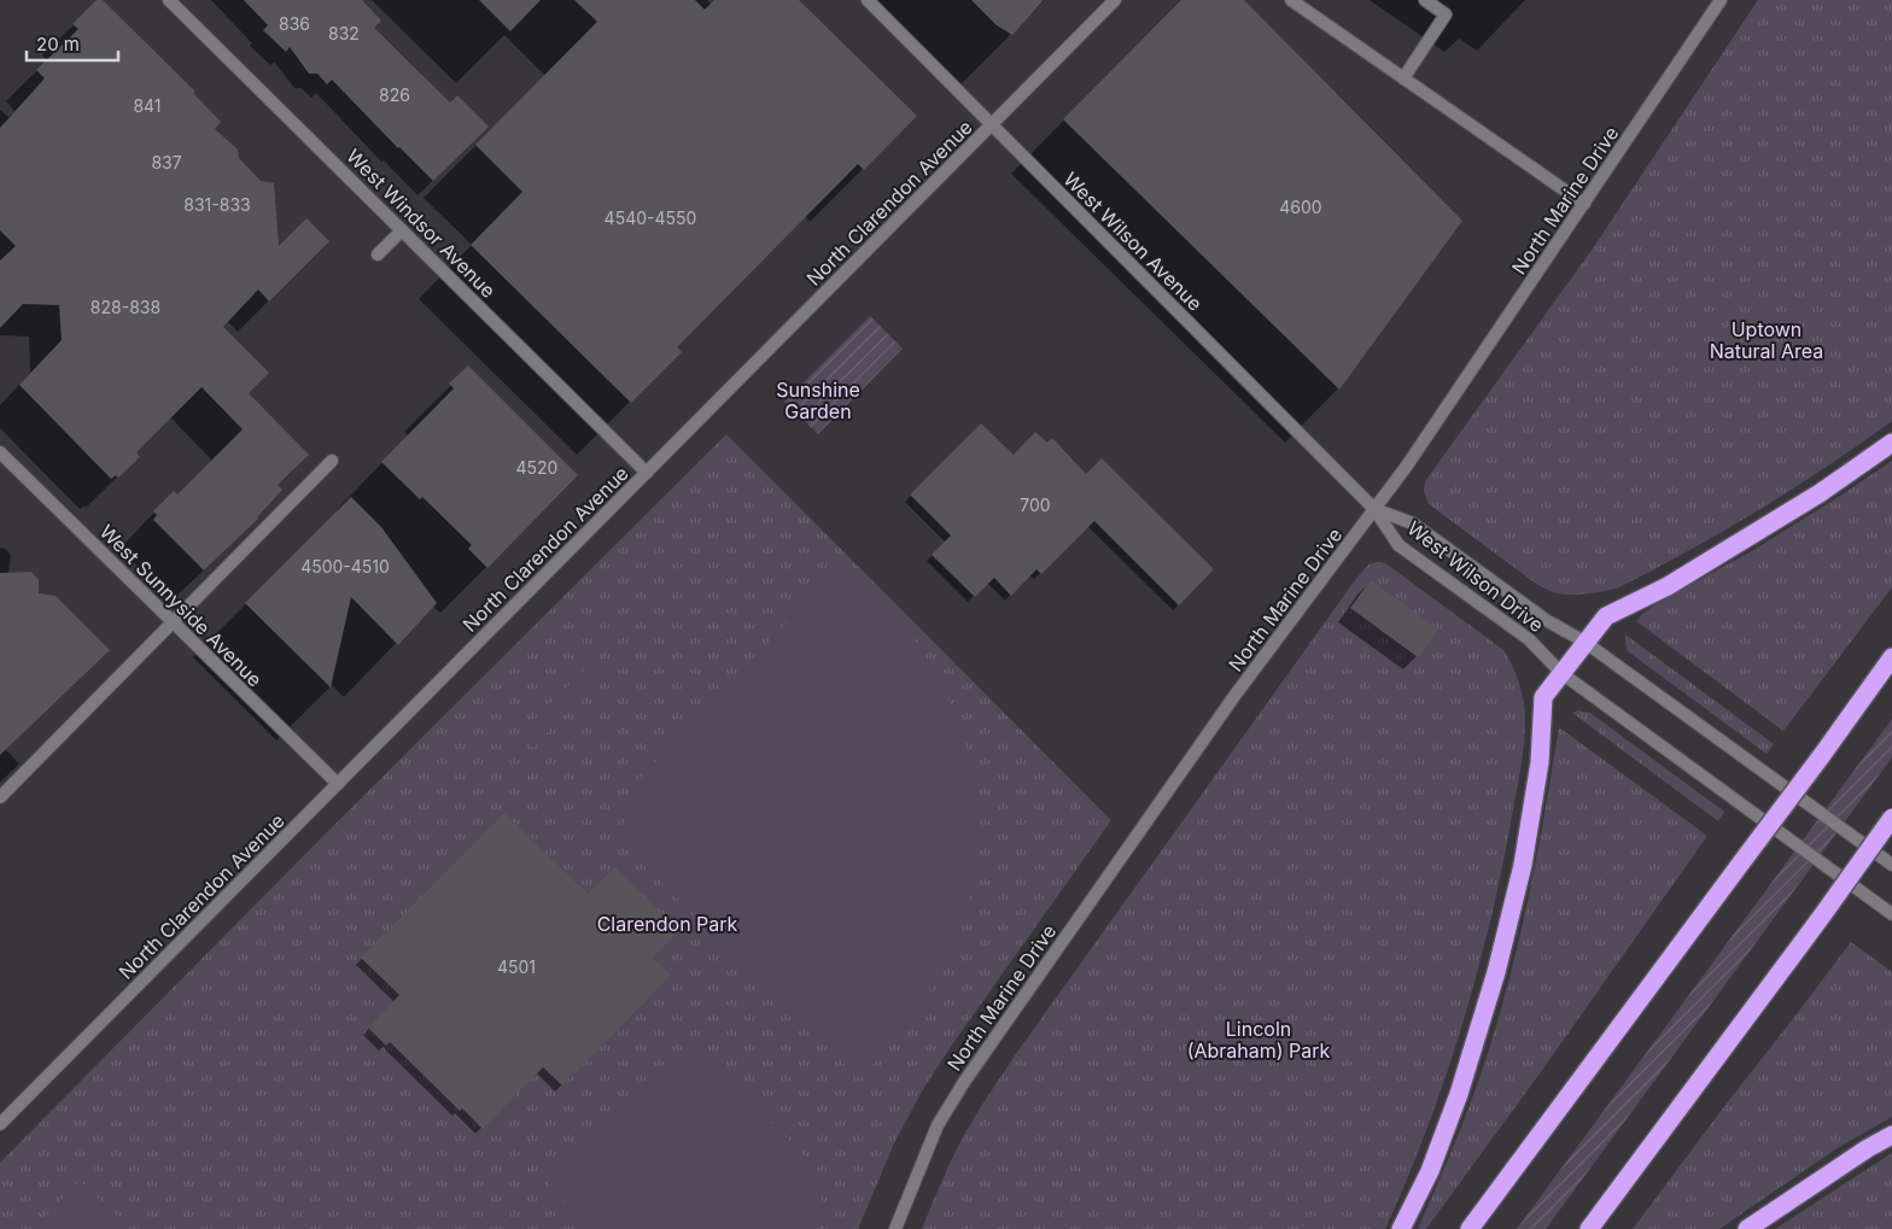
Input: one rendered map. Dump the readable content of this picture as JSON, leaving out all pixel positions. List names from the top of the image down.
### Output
{
  "streets": {
    "street": [
      "North Marine Drive",
      "North Clarendon Avenue",
      "West Windsor Avenue",
      "West Wilson Avenue",
      "West Wilson Drive",
      "West Sunnyside Avenue"
    ]
  },
  "crossings": [
    ["North Marine Drive", "West Wilson Avenue"],
    ["North Marine Drive", "West Wilson Drive"],
    ["North Clarendon Avenue", "West Windsor Avenue"],
    ["North Clarendon Avenue", "West Wilson Avenue"],
    ["North Clarendon Avenue", "West Sunnyside Avenue"],
    ["West Wilson Avenue", "West Wilson Drive"]
  ],
  "parks": [
    "Uptown Natural Area",
    "Sunshine Garden",
    "Clarendon Park",
    "Lincoln (Abraham) Park"
  ],
  "house_numbers": [
    "836",
    "832",
    "826",
    "841",
    "837",
    "831-833",
    "4600",
    "4540-4550",
    "828-838",
    "4520",
    "700",
    "4500-4510",
    "4501"
  ],
  "scale_bar": "20 m"
}
